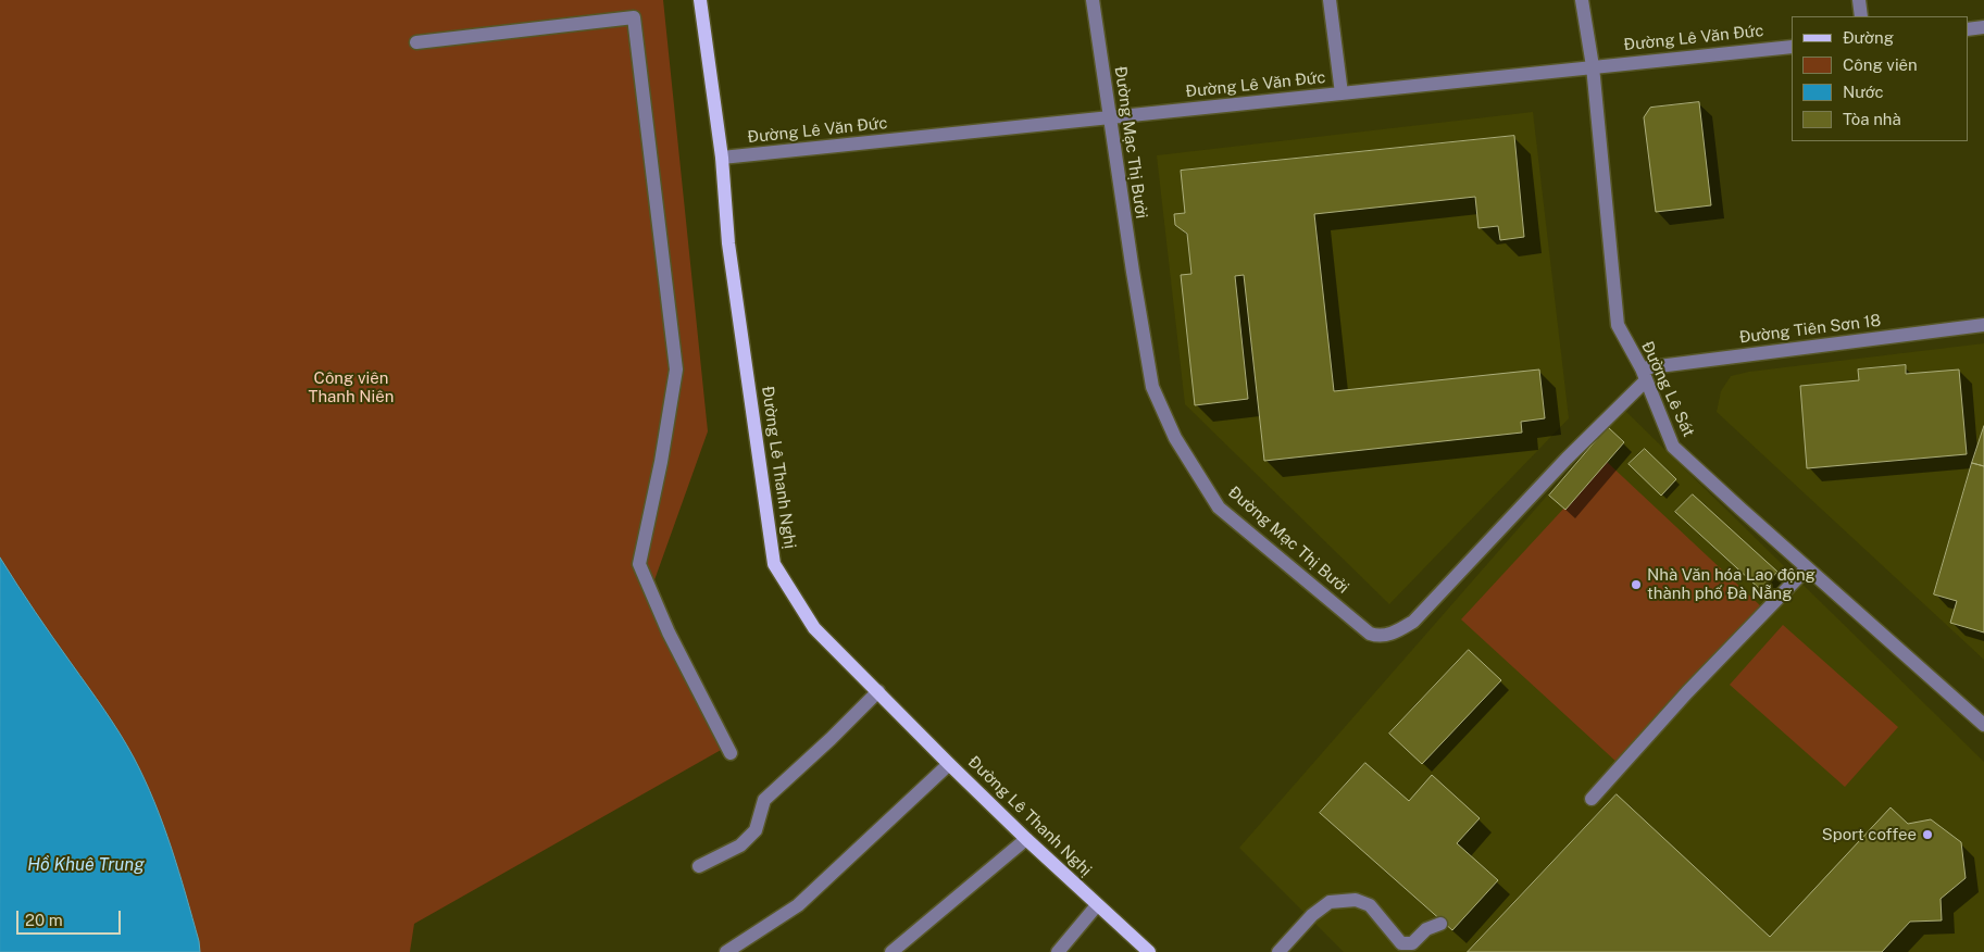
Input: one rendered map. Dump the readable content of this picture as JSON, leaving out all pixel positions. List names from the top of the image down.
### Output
{
  "streets": {
    "main road": ["Đường Lê Thanh Nghị"],
    "street": [
      "Đường Lê Văn Đức",
      "Đường Mạc Thị Bưởi",
      "Đường Tiên Sơn 18",
      "Đường Lê Sát"
    ]
  },
  "crossings": [
    ["Đường Lê Văn Đức", "Đường Mạc Thị Bưởi"],
    ["Đường Lê Văn Đức", "Đường Lê Sát"],
    ["Đường Lê Văn Đức", "Đường Lê Thanh Nghị"],
    ["Đường Mạc Thị Bưởi", "Đường Tiên Sơn 18"],
    ["Đường Mạc Thị Bưởi", "Đường Lê Sát"],
    ["Đường Tiên Sơn 18", "Đường Lê Sát"]
  ],
  "water": ["Hồ Khuê Trung"],
  "parks": ["Công viên Thanh Niên"],
  "places": ["Nhà Văn hóa Lao động thành phố Đà Nẵng", "Sport coffee"],
  "legend": [
    "Đường",
    "Công viên",
    "Nước",
    "Tòa nhà"
  ],
  "scale_bar": "20 m"
}
